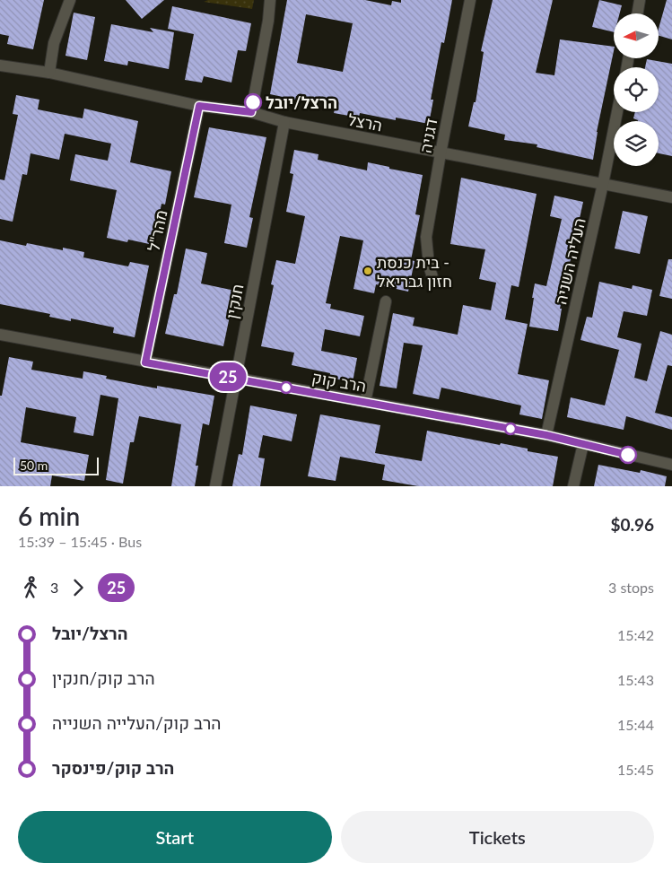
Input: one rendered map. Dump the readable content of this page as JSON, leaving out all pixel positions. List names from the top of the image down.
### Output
{
  "streets": {
    "street": [
      "הרצל",
      "דגניה",
      "מהר\"ל",
      "העליה השניה",
      "חנקין",
      "הרב קוק"
    ]
  },
  "crossings": [
    ["הרצל", "דגניה"],
    ["הרצל", "מהר\"ל"],
    ["הרצל", "העליה השניה"],
    ["הרצל", "חנקין"],
    ["מהר\"ל", "הרב קוק"],
    ["העליה השניה", "הרב קוק"],
    ["חנקין", "הרב קוק"]
  ],
  "places": ["הרצל/יובל", "בית כנסת - חזון גבריאל"],
  "lines": ["bus line 25"],
  "scale_bar": "50 m",
  "north": "left",
  "page": {
    "on_map": "25",
    "scale": "50 m",
    "heading": ["6 min", "15:39 – 15:45 · Bus", "$0.96"],
    "legs": ["3", "25", "3 stops"],
    "list": [
      {
        "name": "הרצל/יובל",
        "value": "15:42"
      },
      {
        "name": "הרב קוק/חנקין",
        "value": "15:43"
      },
      {
        "name": "הרב קוק/העלייה השנייה",
        "value": "15:44"
      },
      {
        "name": "הרב קוק/פינסקר",
        "value": "15:45"
      }
    ],
    "buttons": ["Start", "Tickets"]
  }
}
